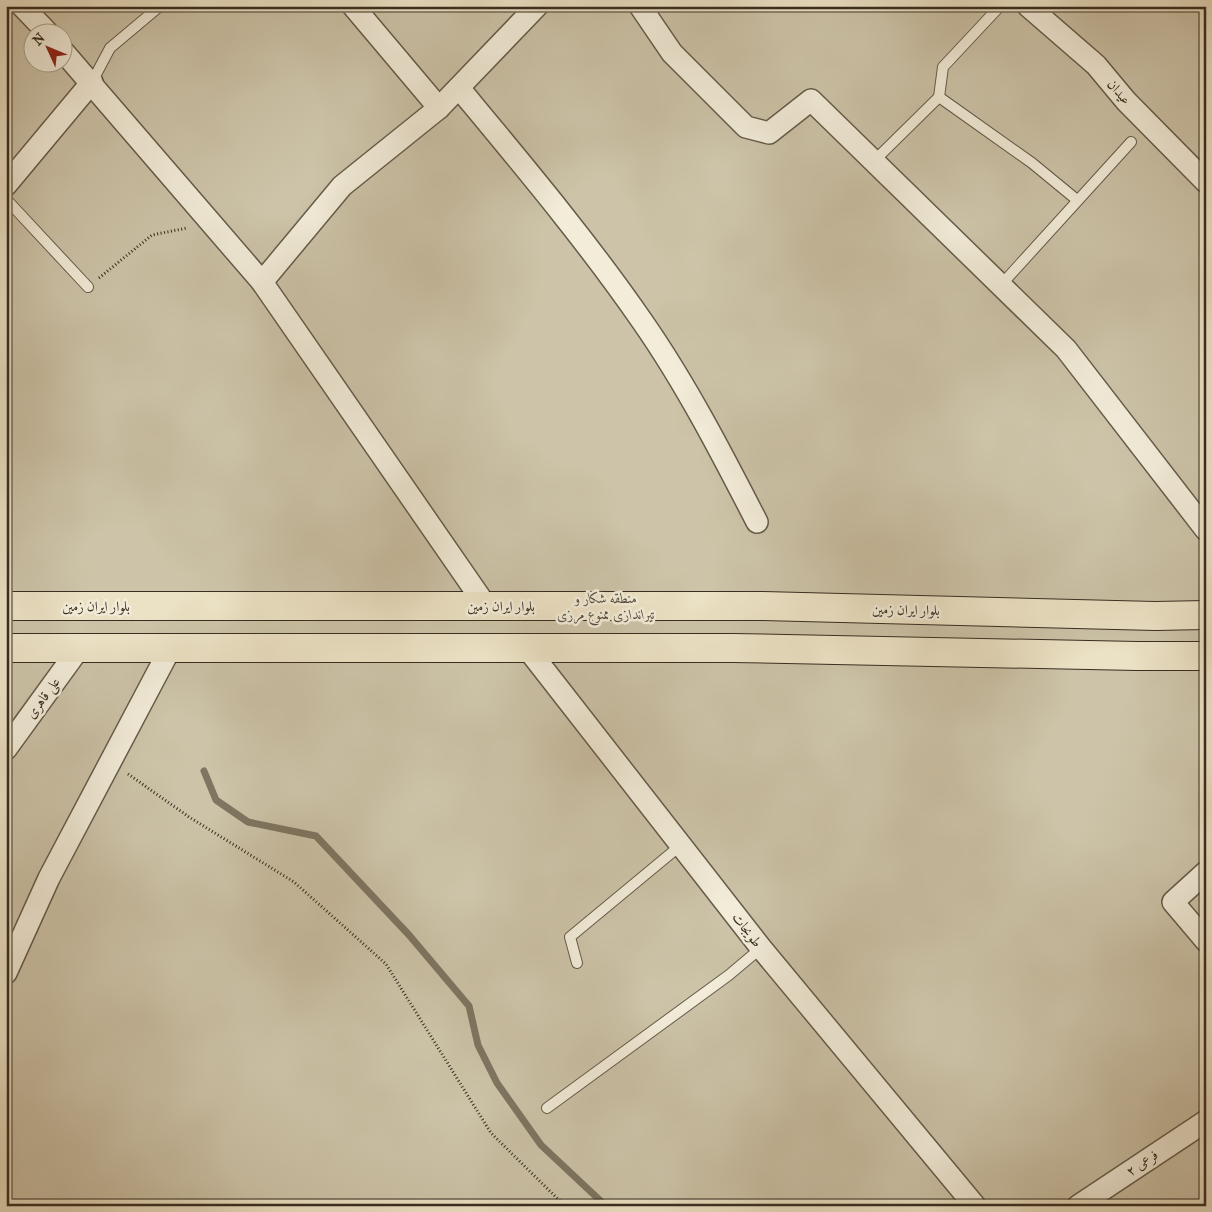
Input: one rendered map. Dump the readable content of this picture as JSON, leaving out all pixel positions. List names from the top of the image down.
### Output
{
  "streets": {
    "main road": ["بلوار ایران زمین"],
    "street": [
      "عیدان",
      "علی قاهری",
      "طویجات",
      "فرعی ۲"
    ]
  },
  "parks": ["منطقه شکار و تیراندازی ممنوع مرزی"],
  "north": "top left"
}
